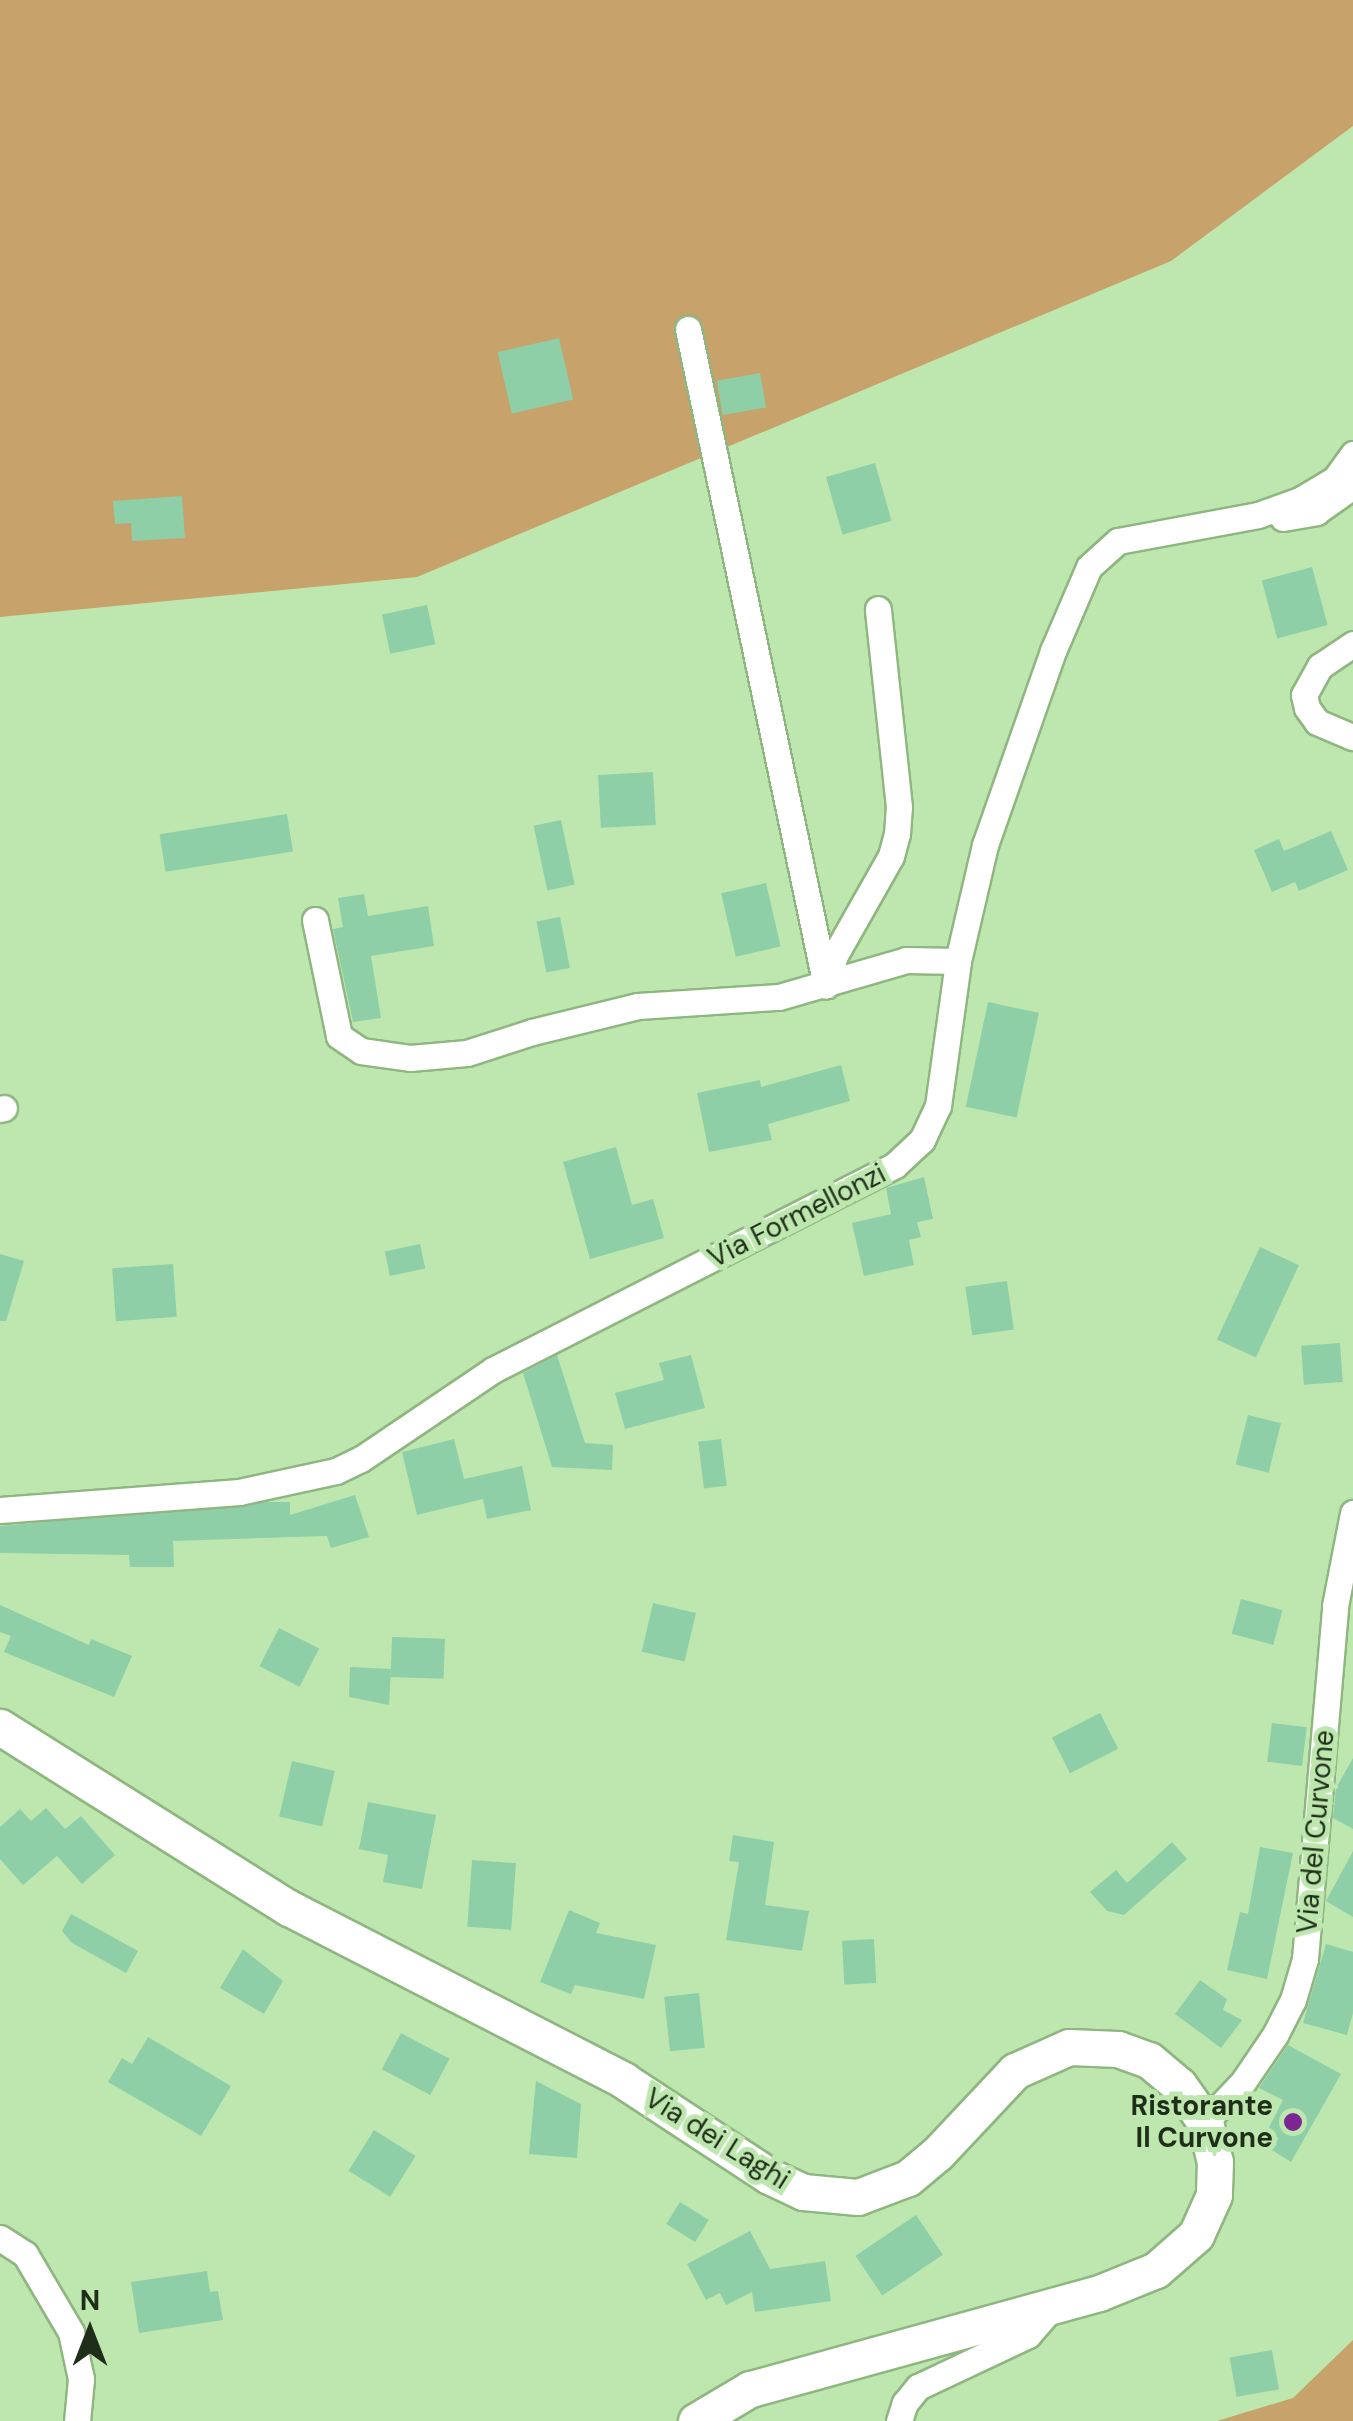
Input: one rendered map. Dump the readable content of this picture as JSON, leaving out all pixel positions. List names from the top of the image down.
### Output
{
  "streets": {
    "main road": ["Via dei Laghi"],
    "street": ["Via Formellonzi", "Via del Curvone"]
  },
  "crossings": [
    ["Via del Curvone", "Via dei Laghi"]
  ],
  "places": ["Ristorante Il Curvone"],
  "north": "top"
}
